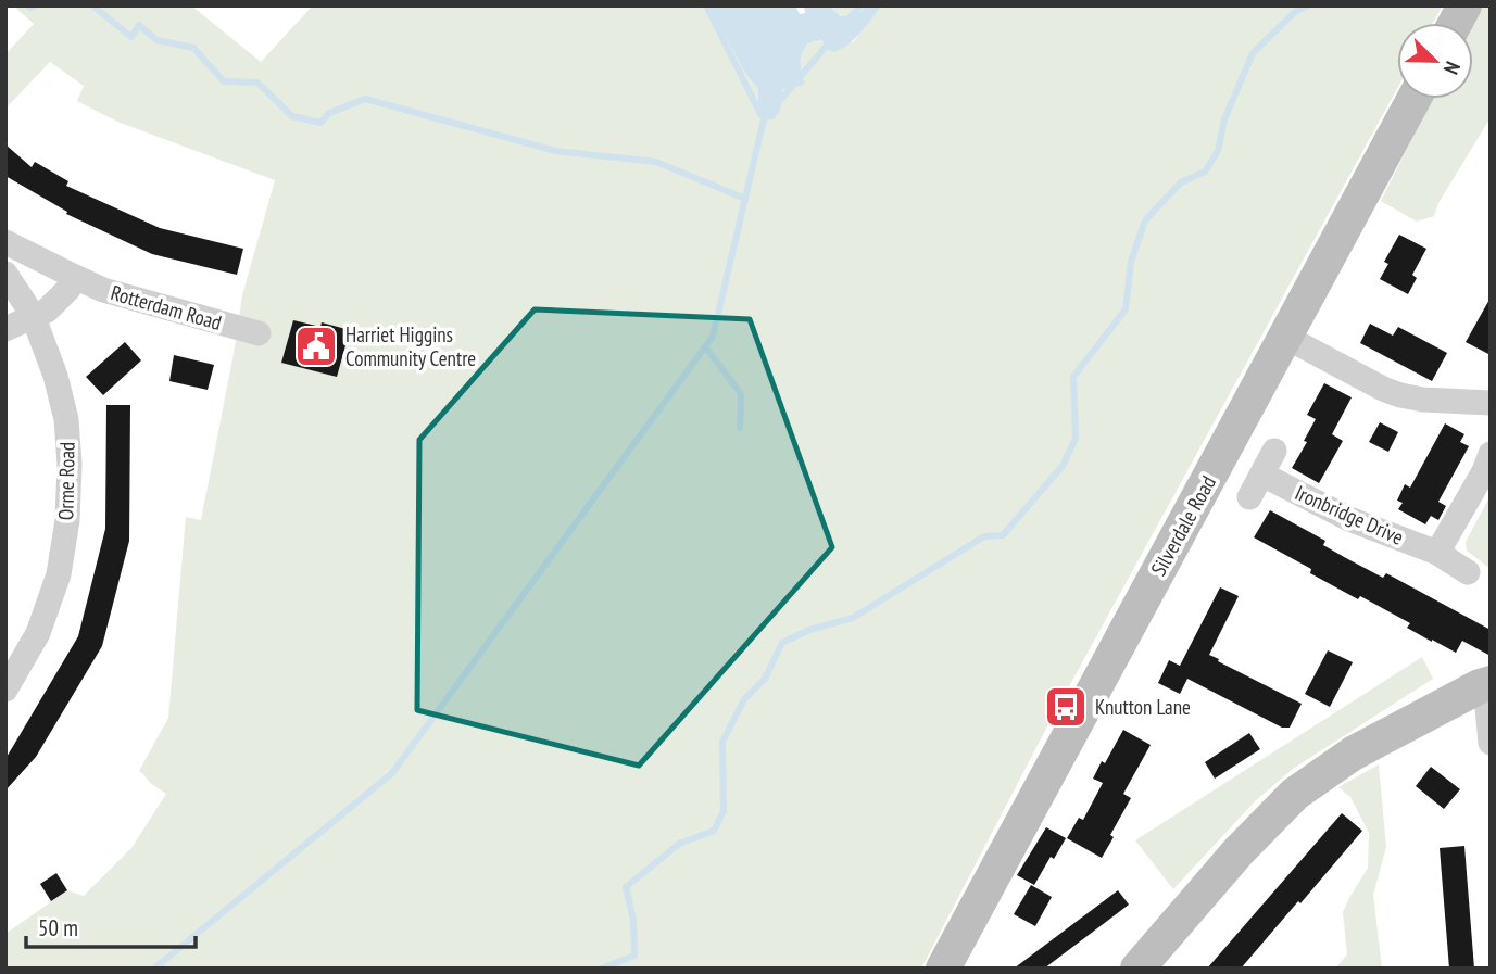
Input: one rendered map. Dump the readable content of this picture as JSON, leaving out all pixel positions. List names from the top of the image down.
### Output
{
  "streets": {
    "main road": ["Silverdale Road"],
    "street": ["Rotterdam Road", "Orme Road", "Ironbridge Drive"]
  },
  "places": {
    "public building": ["Harriet Higgins Community Centre"],
    "bus stop": ["Knutton Lane"]
  },
  "scale_bar": "50 m",
  "north": "bottom right"
}
